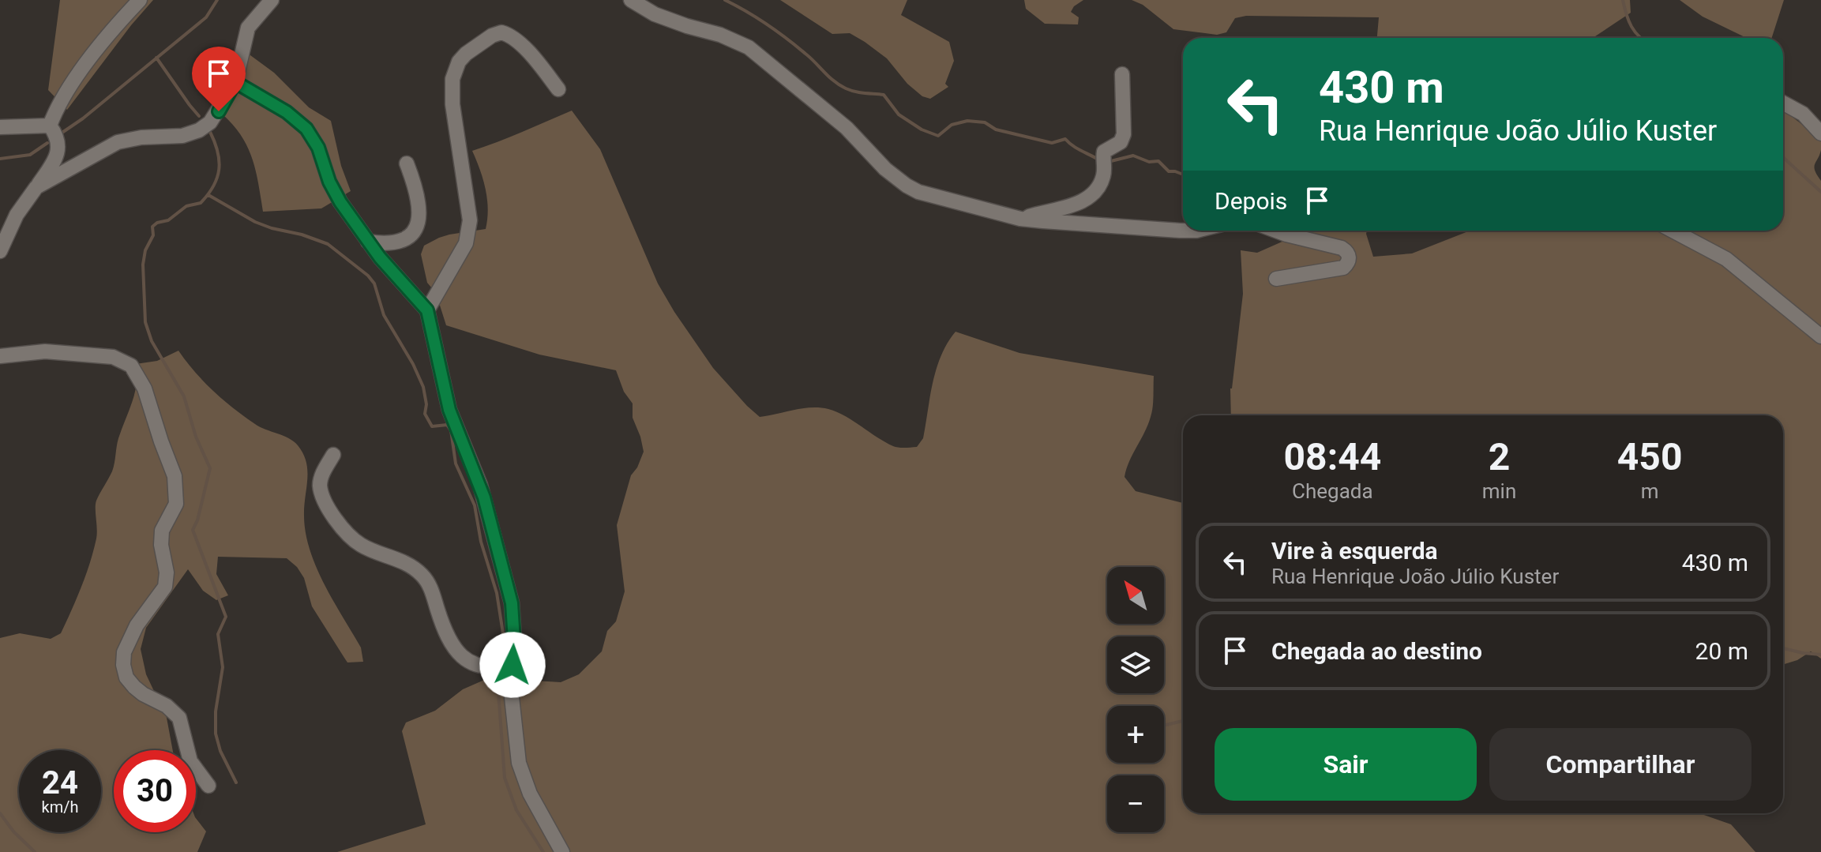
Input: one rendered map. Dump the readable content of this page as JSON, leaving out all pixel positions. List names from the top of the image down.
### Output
{
  "north": "top left",
  "page": {
    "turn": ["430 m", "Rua Henrique João Júlio Kuster"],
    "then": "Depois",
    "eta": [
      "08:44",
      "Chegada",
      "2",
      "min",
      "450",
      "m"
    ],
    "list": [
      {
        "name": "Vire à esquerda",
        "note": "Rua Henrique João Júlio Kuster",
        "value": "430 m"
      },
      {
        "name": "Chegada ao destino",
        "value": "20 m"
      }
    ],
    "map_buttons": ["+", "−"],
    "buttons": ["Sair", "Compartilhar"],
    "speed": "24 km/h",
    "limit": "30"
  }
}
